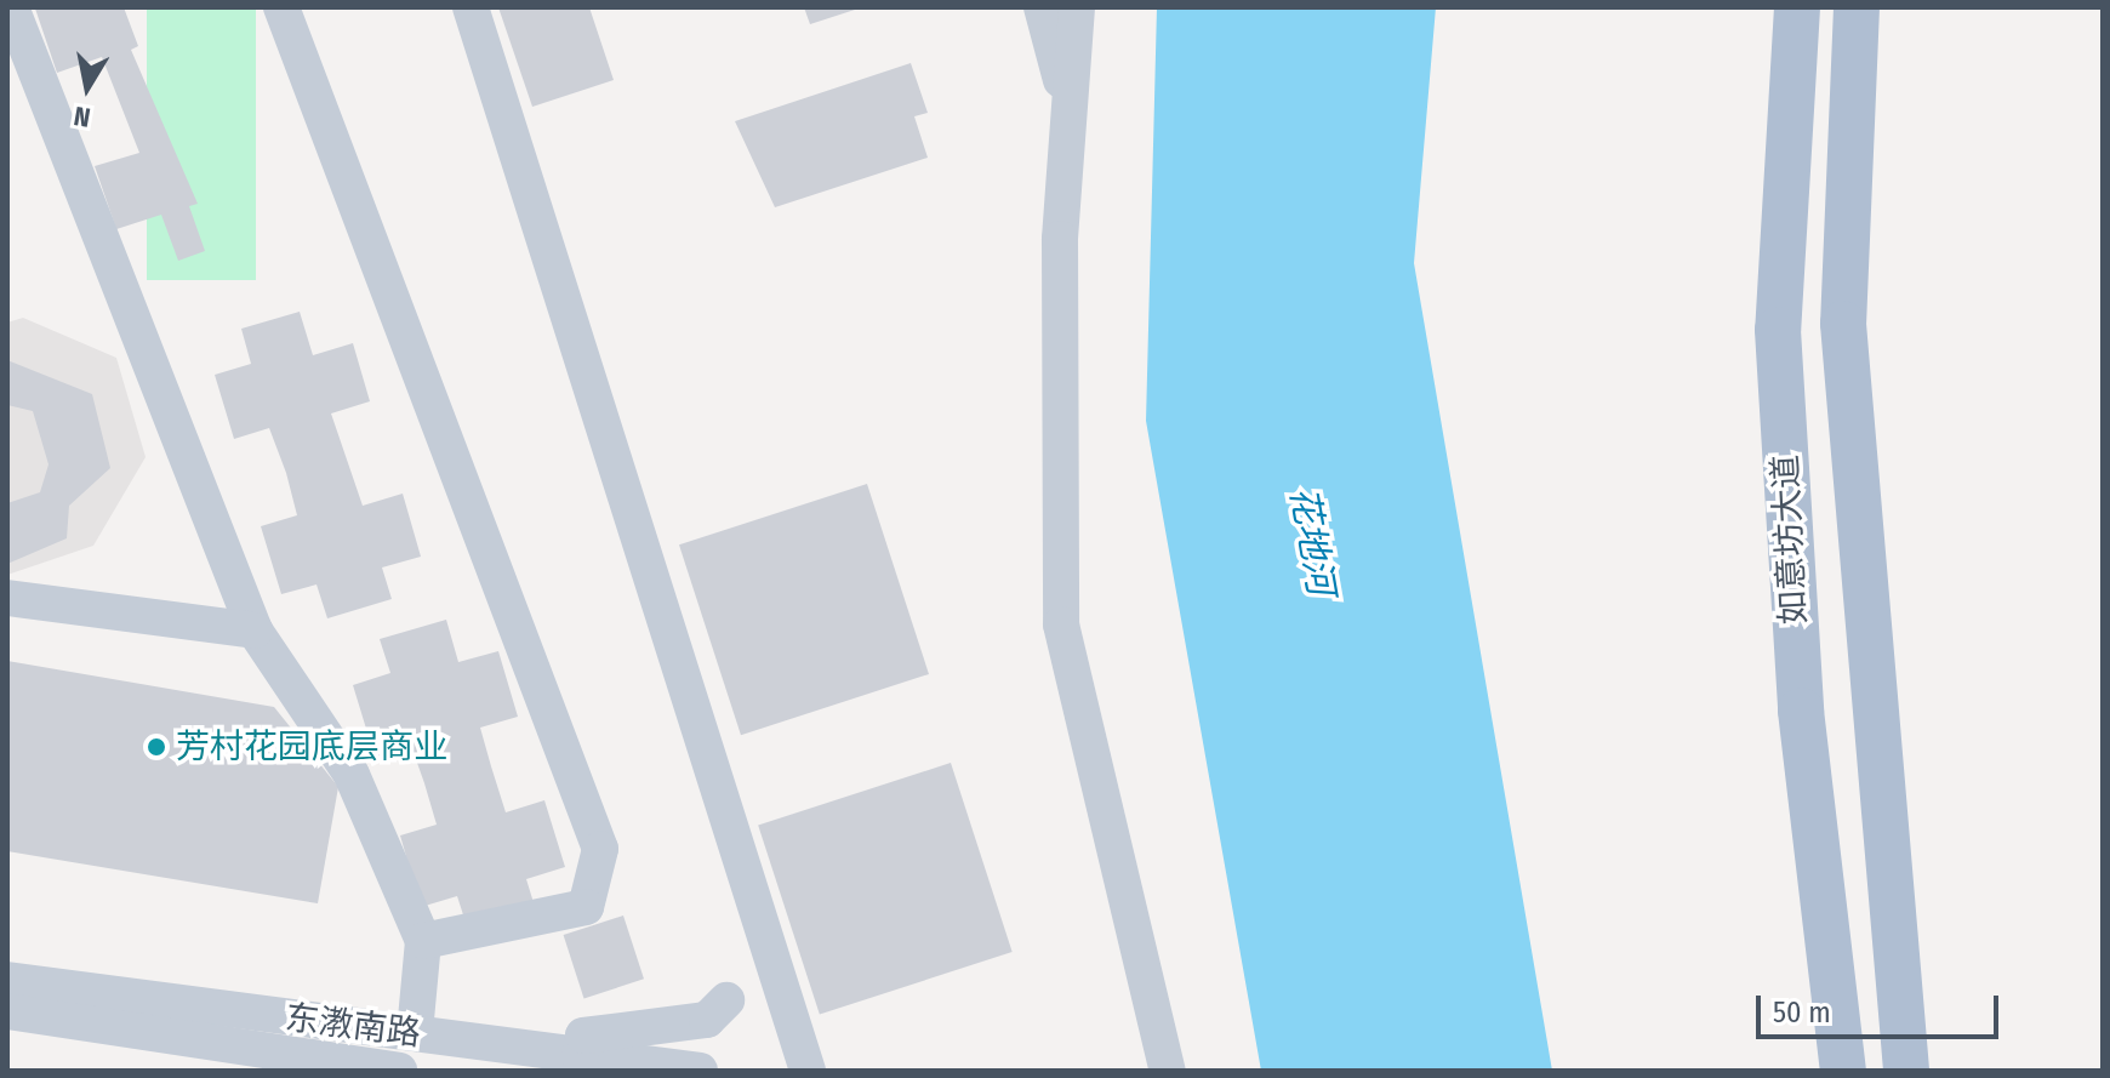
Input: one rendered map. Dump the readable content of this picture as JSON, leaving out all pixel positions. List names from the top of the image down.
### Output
{
  "streets": {
    "main road": ["如意坊大道"],
    "street": ["东漖南路"]
  },
  "water": ["花地河"],
  "places": ["芳村花园底层商业"],
  "scale_bar": "50 m",
  "north": "bottom"
}
